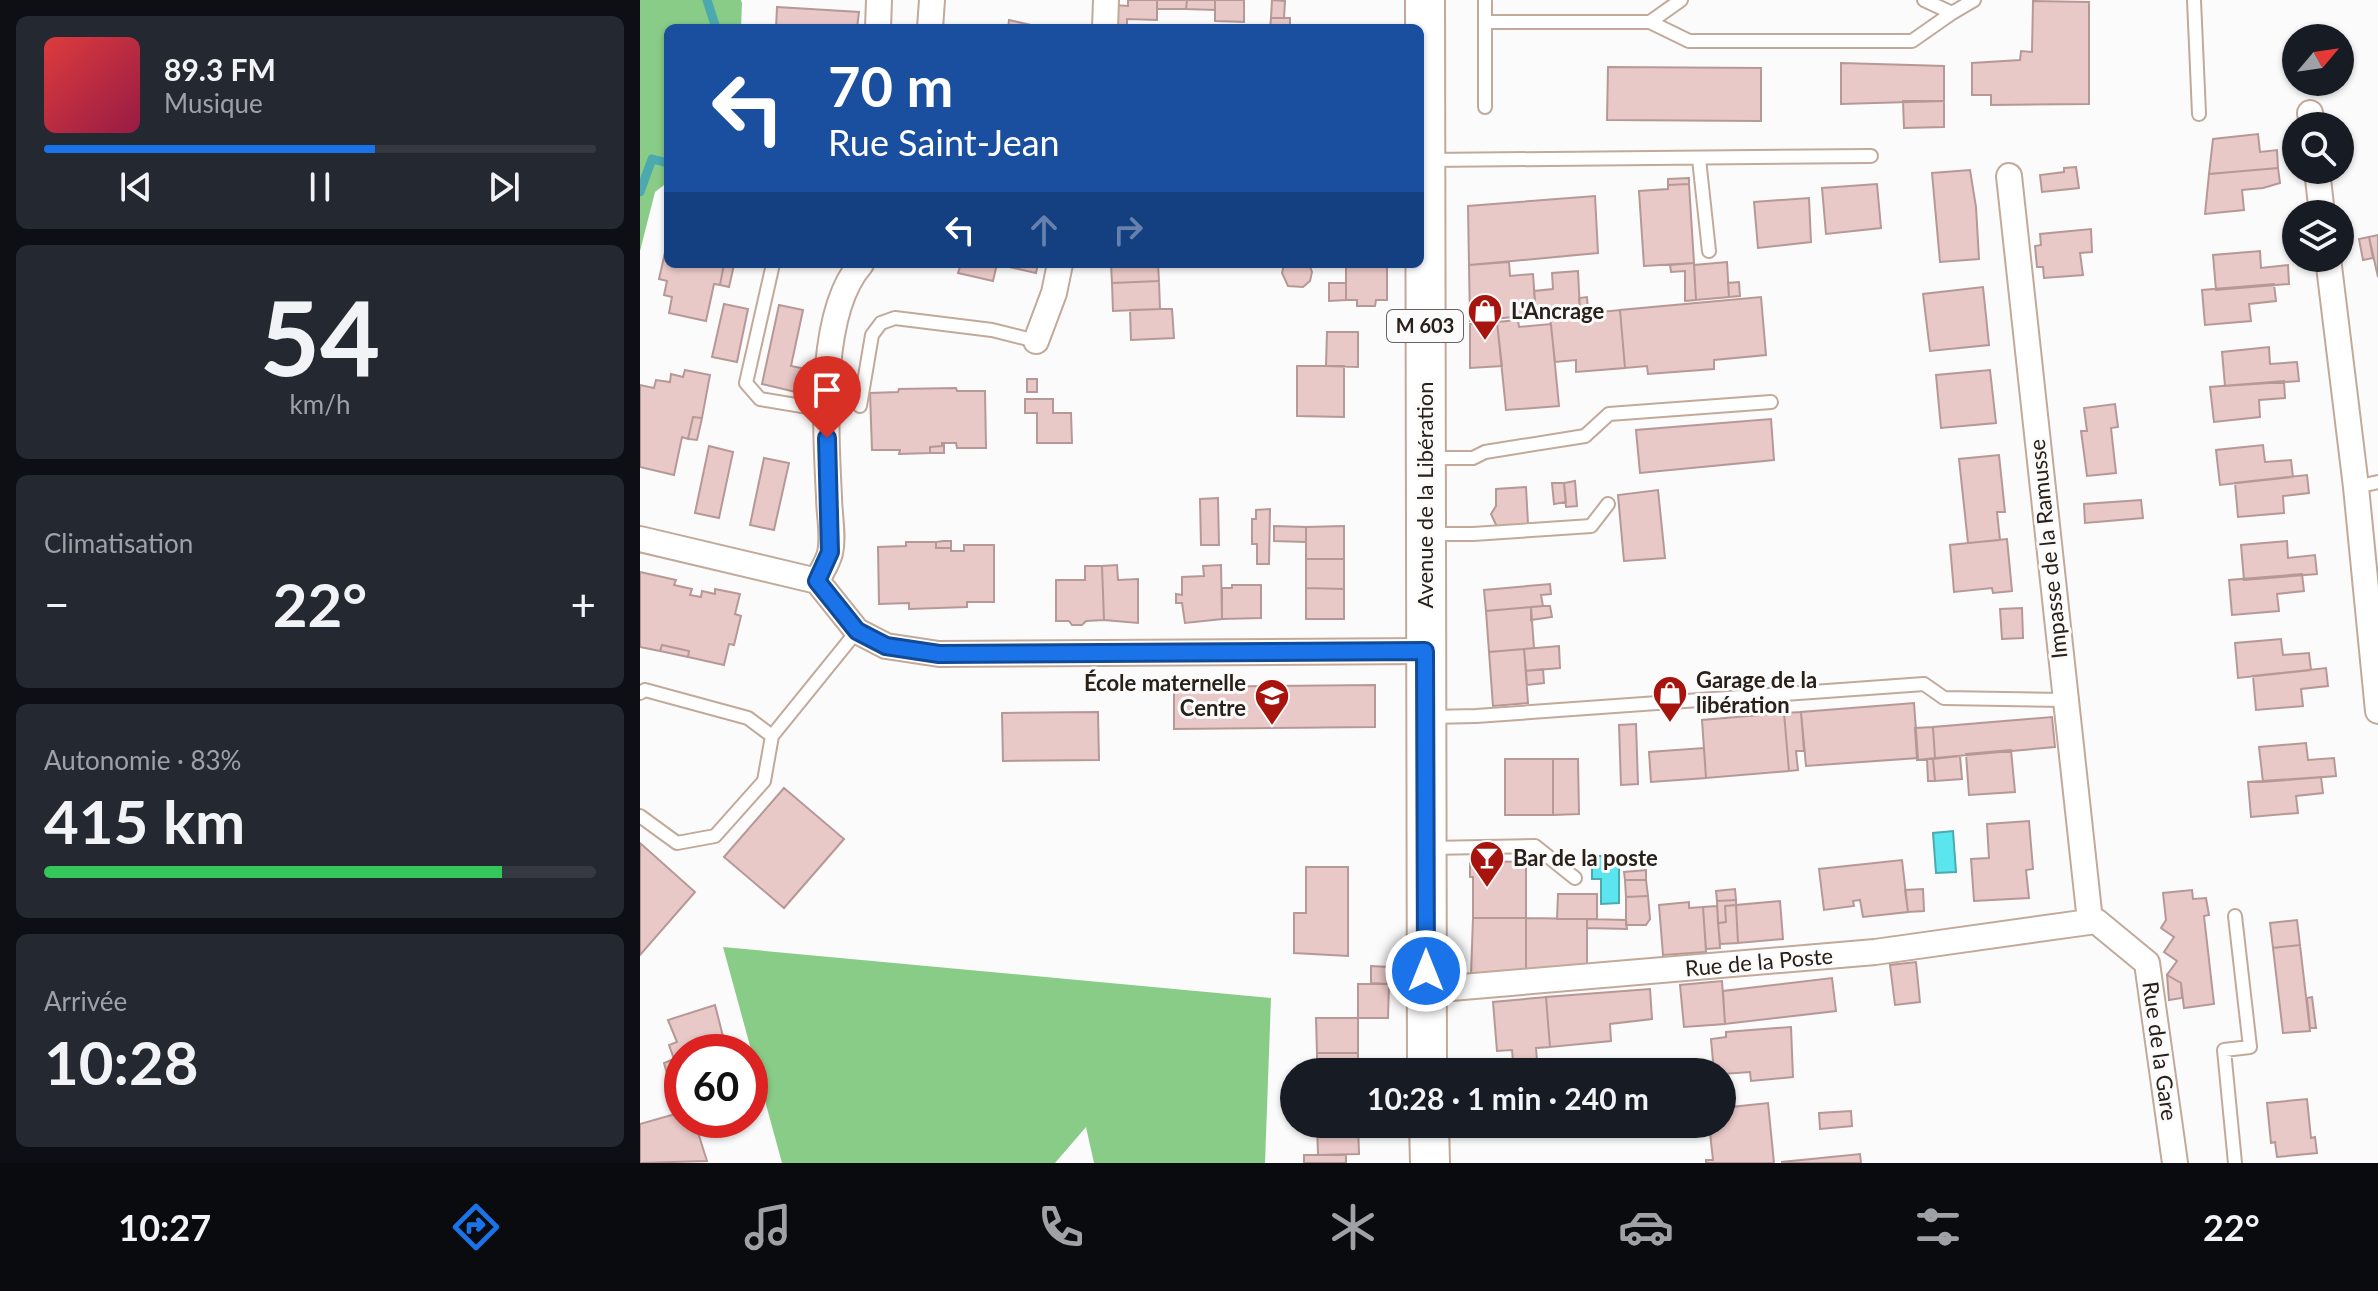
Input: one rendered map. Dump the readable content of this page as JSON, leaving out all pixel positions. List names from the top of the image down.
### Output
{
  "streets": {
    "main road": ["M 603", "Avenue de la Libération"],
    "street": ["Impasse de la Ramusse", "Rue de la Poste", "Rue de la Gare"]
  },
  "crossings": [
    ["M 603", "Avenue de la Libération"],
    ["M 603", "Rue de la Poste"],
    ["Avenue de la Libération", "Rue de la Poste"],
    ["Impasse de la Ramusse", "Rue de la Poste"],
    ["Impasse de la Ramusse", "Rue de la Gare"],
    ["Rue de la Poste", "Rue de la Gare"]
  ],
  "places": {
    "shop": ["L'Ancrage", "Garage de la libération"],
    "school or university": ["École maternelle Centre"],
    "bar": ["Bar de la poste"]
  },
  "north": "top right",
  "page": {
    "turn": ["70 m", "Rue Saint-Jean"],
    "song": ["89.3 FM", "Musique"],
    "tile": [
      ["54", "km/h"],
      "Climatisation",
      ["Autonomie · 83%", "415 km"],
      ["Arrivée", "10:28"]
    ],
    "heat": ["−", "22°", "+"],
    "limit": "60",
    "trip": "10:28 · 1 min · 240 m",
    "tabs": ["10:27", "22°"]
  }
}
